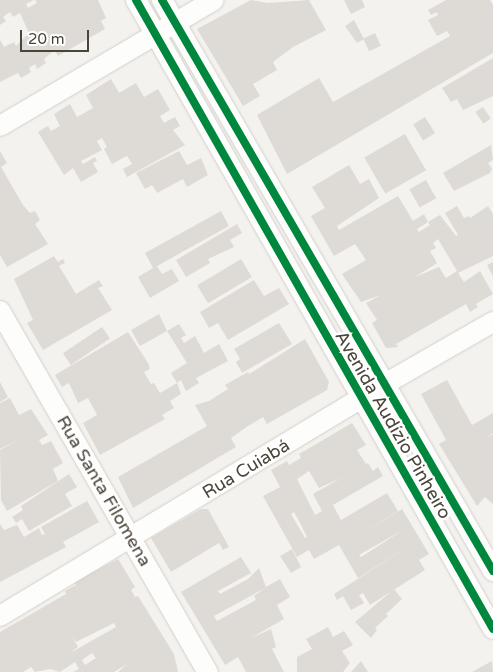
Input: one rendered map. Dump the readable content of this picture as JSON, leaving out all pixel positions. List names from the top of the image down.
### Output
{
  "streets": {
    "street": ["Avenida Audízio Pinheiro", "Rua Cuiabá", "Rua Santa Filomena"]
  },
  "crossings": [
    ["Avenida Audízio Pinheiro", "Rua Cuiabá"],
    ["Rua Cuiabá", "Rua Santa Filomena"]
  ],
  "scale_bar": "20 m"
}
